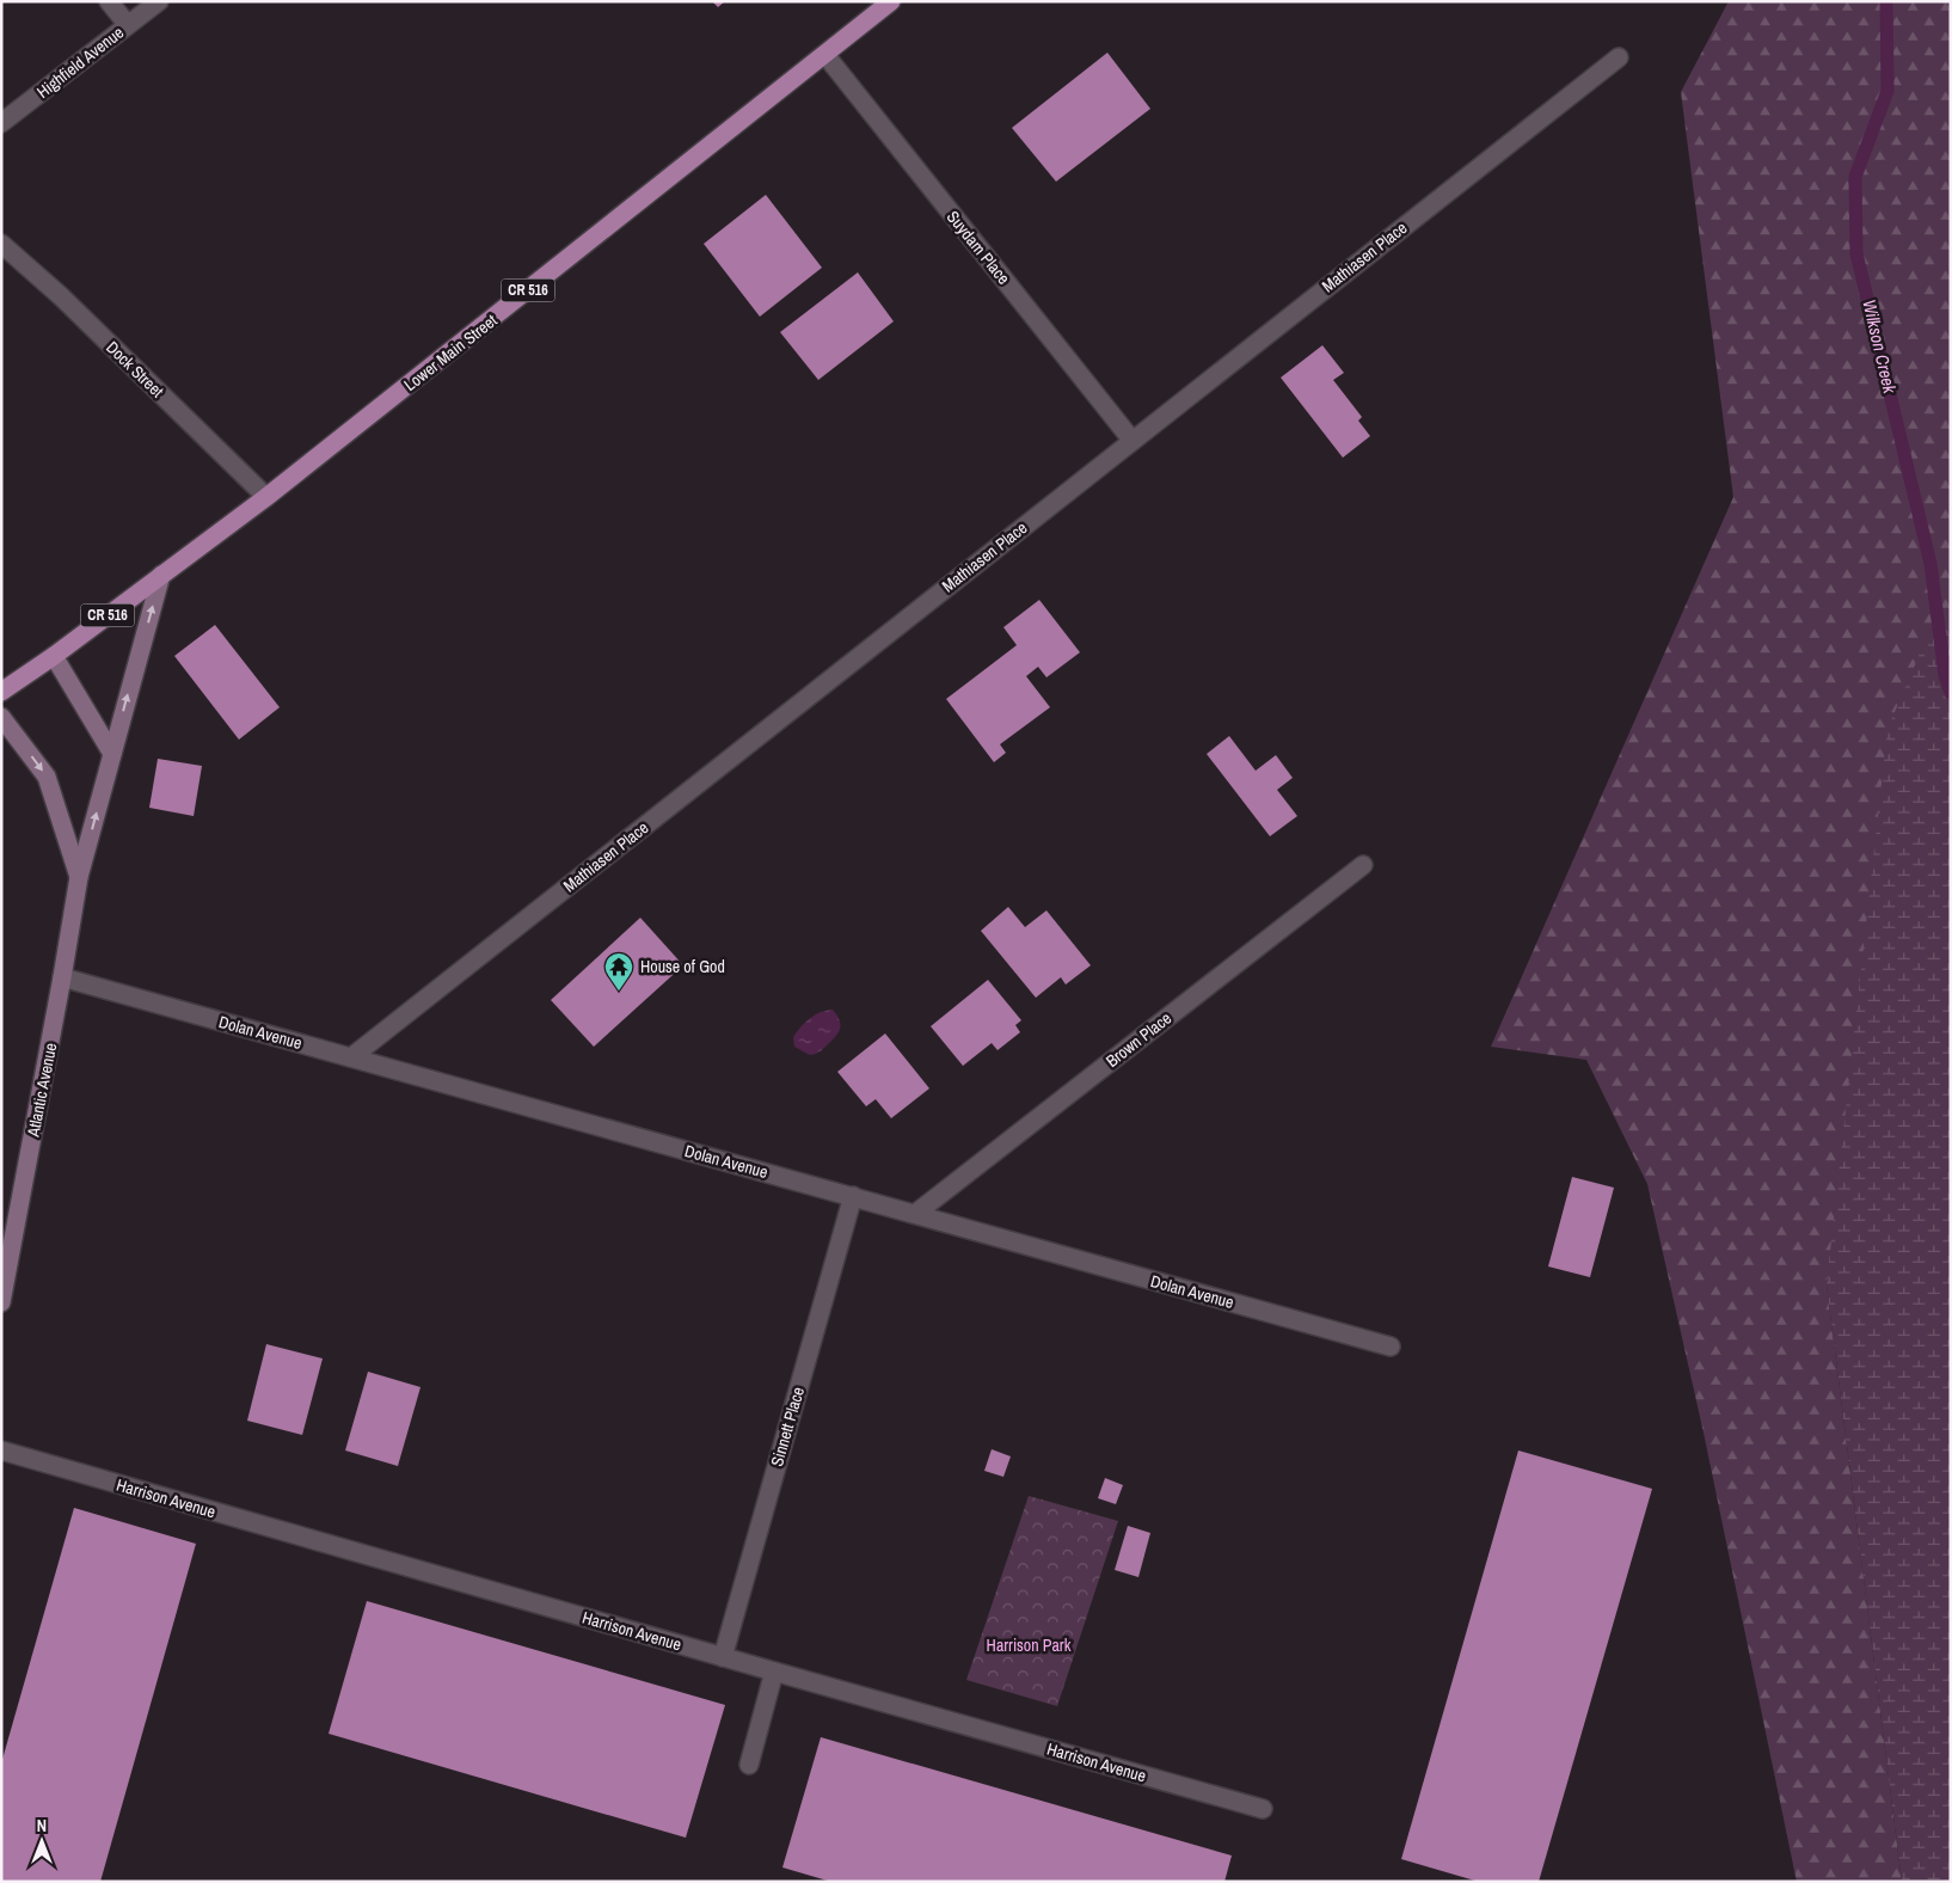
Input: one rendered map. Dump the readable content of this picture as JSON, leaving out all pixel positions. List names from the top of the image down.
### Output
{
  "streets": {
    "main road": ["CR 516", "Lower Main Street"],
    "street": [
      "Highfield Avenue",
      "Suydam Place",
      "Mathiasen Place",
      "Dock Street",
      "Dolan Avenue",
      "Brown Place",
      "Atlantic Avenue",
      "Sinnett Place",
      "Harrison Avenue"
    ]
  },
  "crossings": [
    ["Suydam Place", "Mathiasen Place"],
    ["Suydam Place", "Lower Main Street"],
    ["Mathiasen Place", "Dolan Avenue"],
    ["Lower Main Street", "Dock Street"],
    ["Lower Main Street", "Atlantic Avenue"],
    ["Dolan Avenue", "Brown Place"],
    ["Dolan Avenue", "Atlantic Avenue"],
    ["Dolan Avenue", "Sinnett Place"],
    ["Sinnett Place", "Harrison Avenue"]
  ],
  "water": ["Wilkson Creek"],
  "parks": ["Harrison Park"],
  "places": {
    "temple": ["House of God"]
  },
  "north": "top"
}
